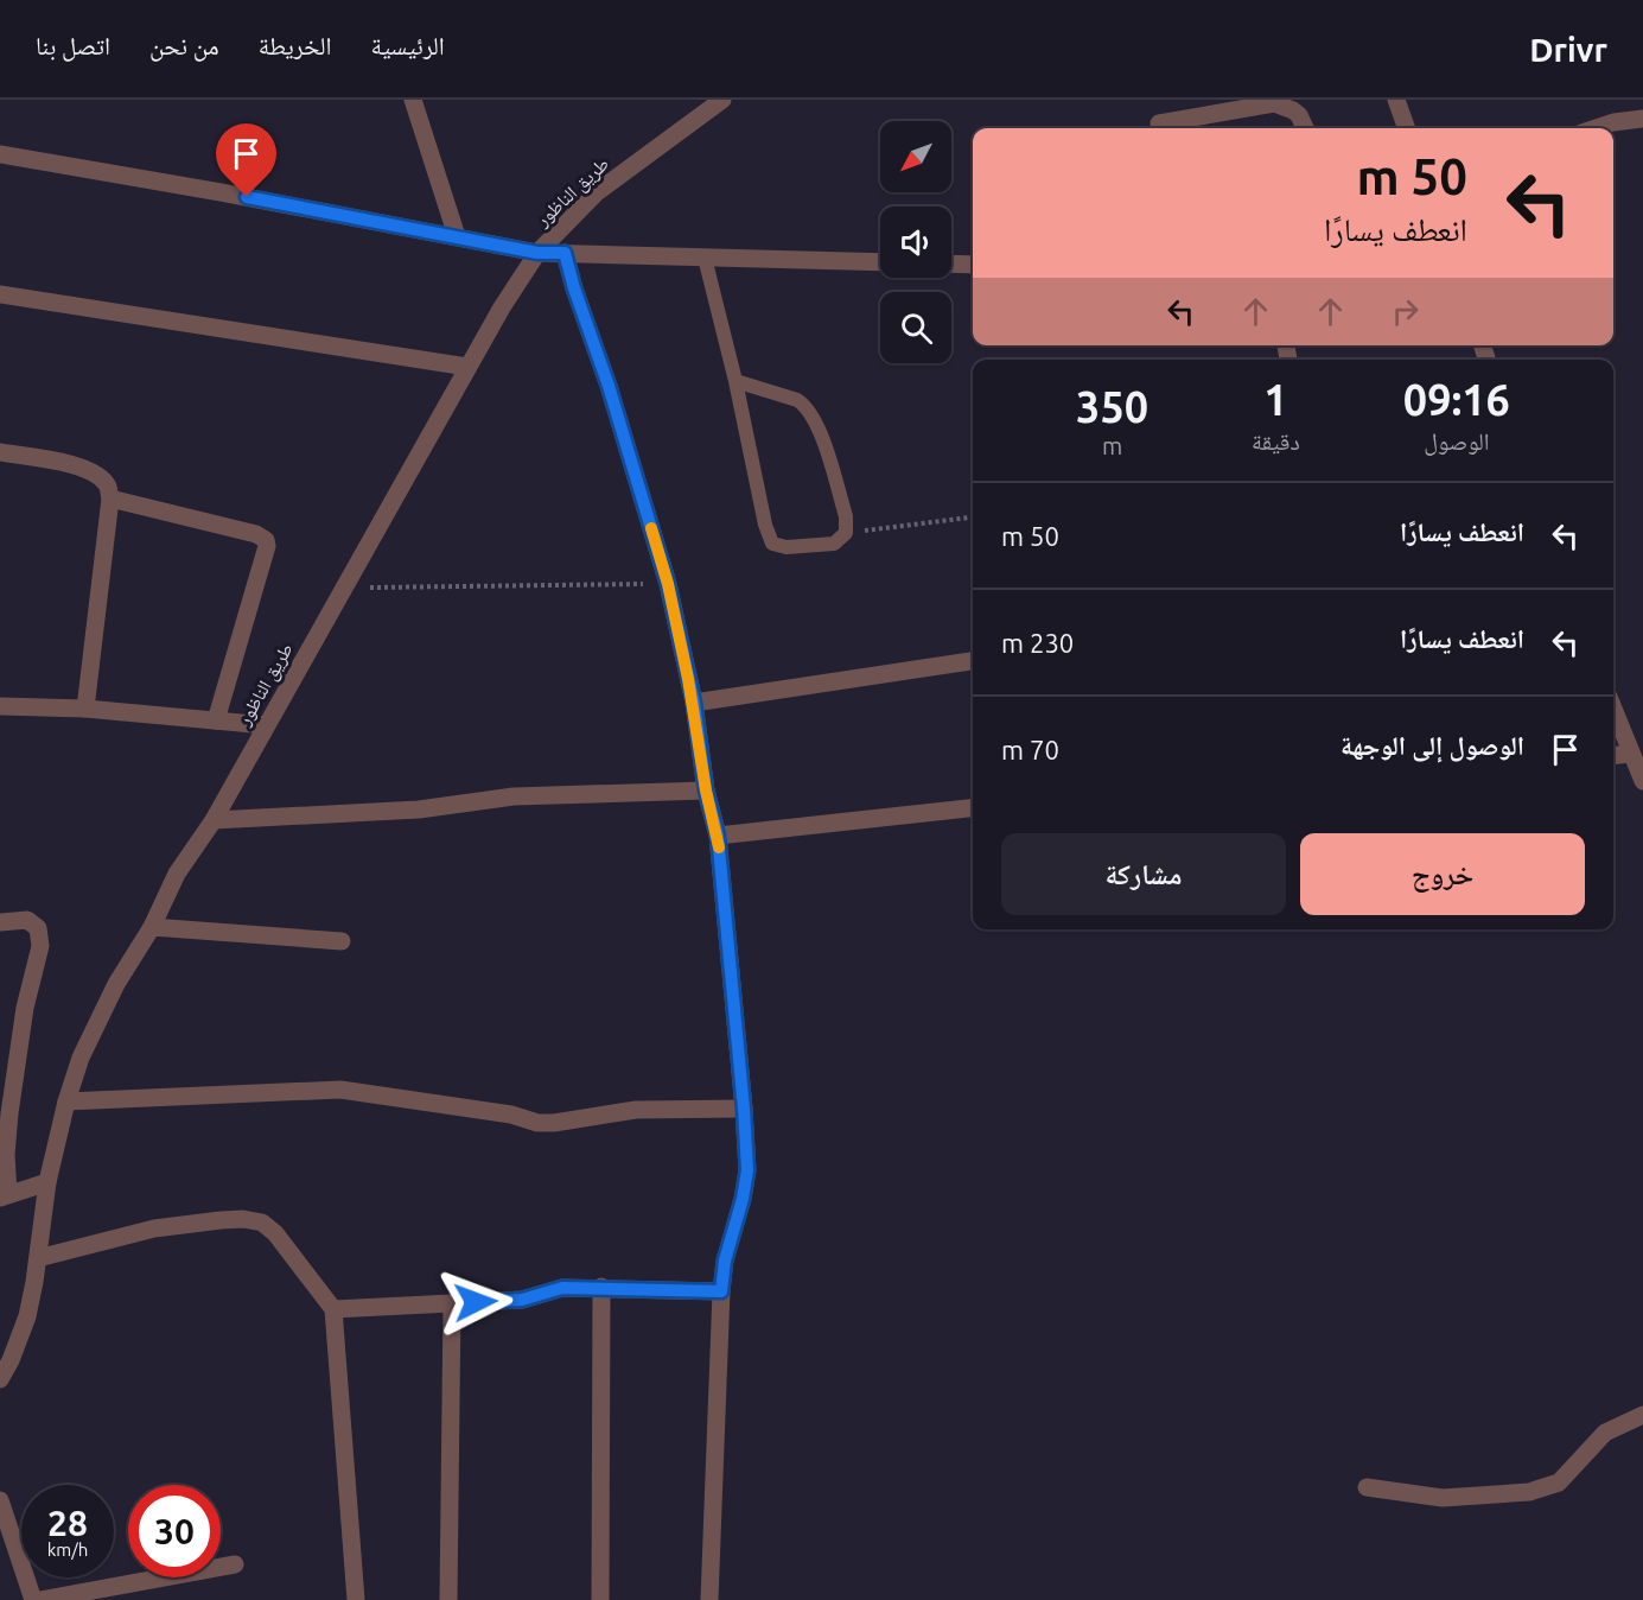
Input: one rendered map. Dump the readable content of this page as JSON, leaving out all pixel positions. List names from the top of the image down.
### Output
{
  "streets": {
    "street": ["طريق الناظور"]
  },
  "north": "bottom left",
  "page": {
    "header": "Drivr",
    "nav": [
      "الرئيسية",
      "الخريطة",
      "من نحن",
      "اتصل بنا"
    ],
    "turn": ["50 m", "انعطف يسارًا"],
    "eta": [
      "09:16",
      "الوصول",
      "1",
      "دقيقة",
      "350",
      "m"
    ],
    "list": [
      {
        "name": "انعطف يسارًا",
        "value": "50 m"
      },
      {
        "name": "انعطف يسارًا",
        "value": "230 m"
      },
      {
        "name": "الوصول إلى الوجهة",
        "value": "70 m"
      }
    ],
    "buttons": ["خروج", "مشاركة"],
    "speed": "28 km/h",
    "limit": "30"
  }
}
